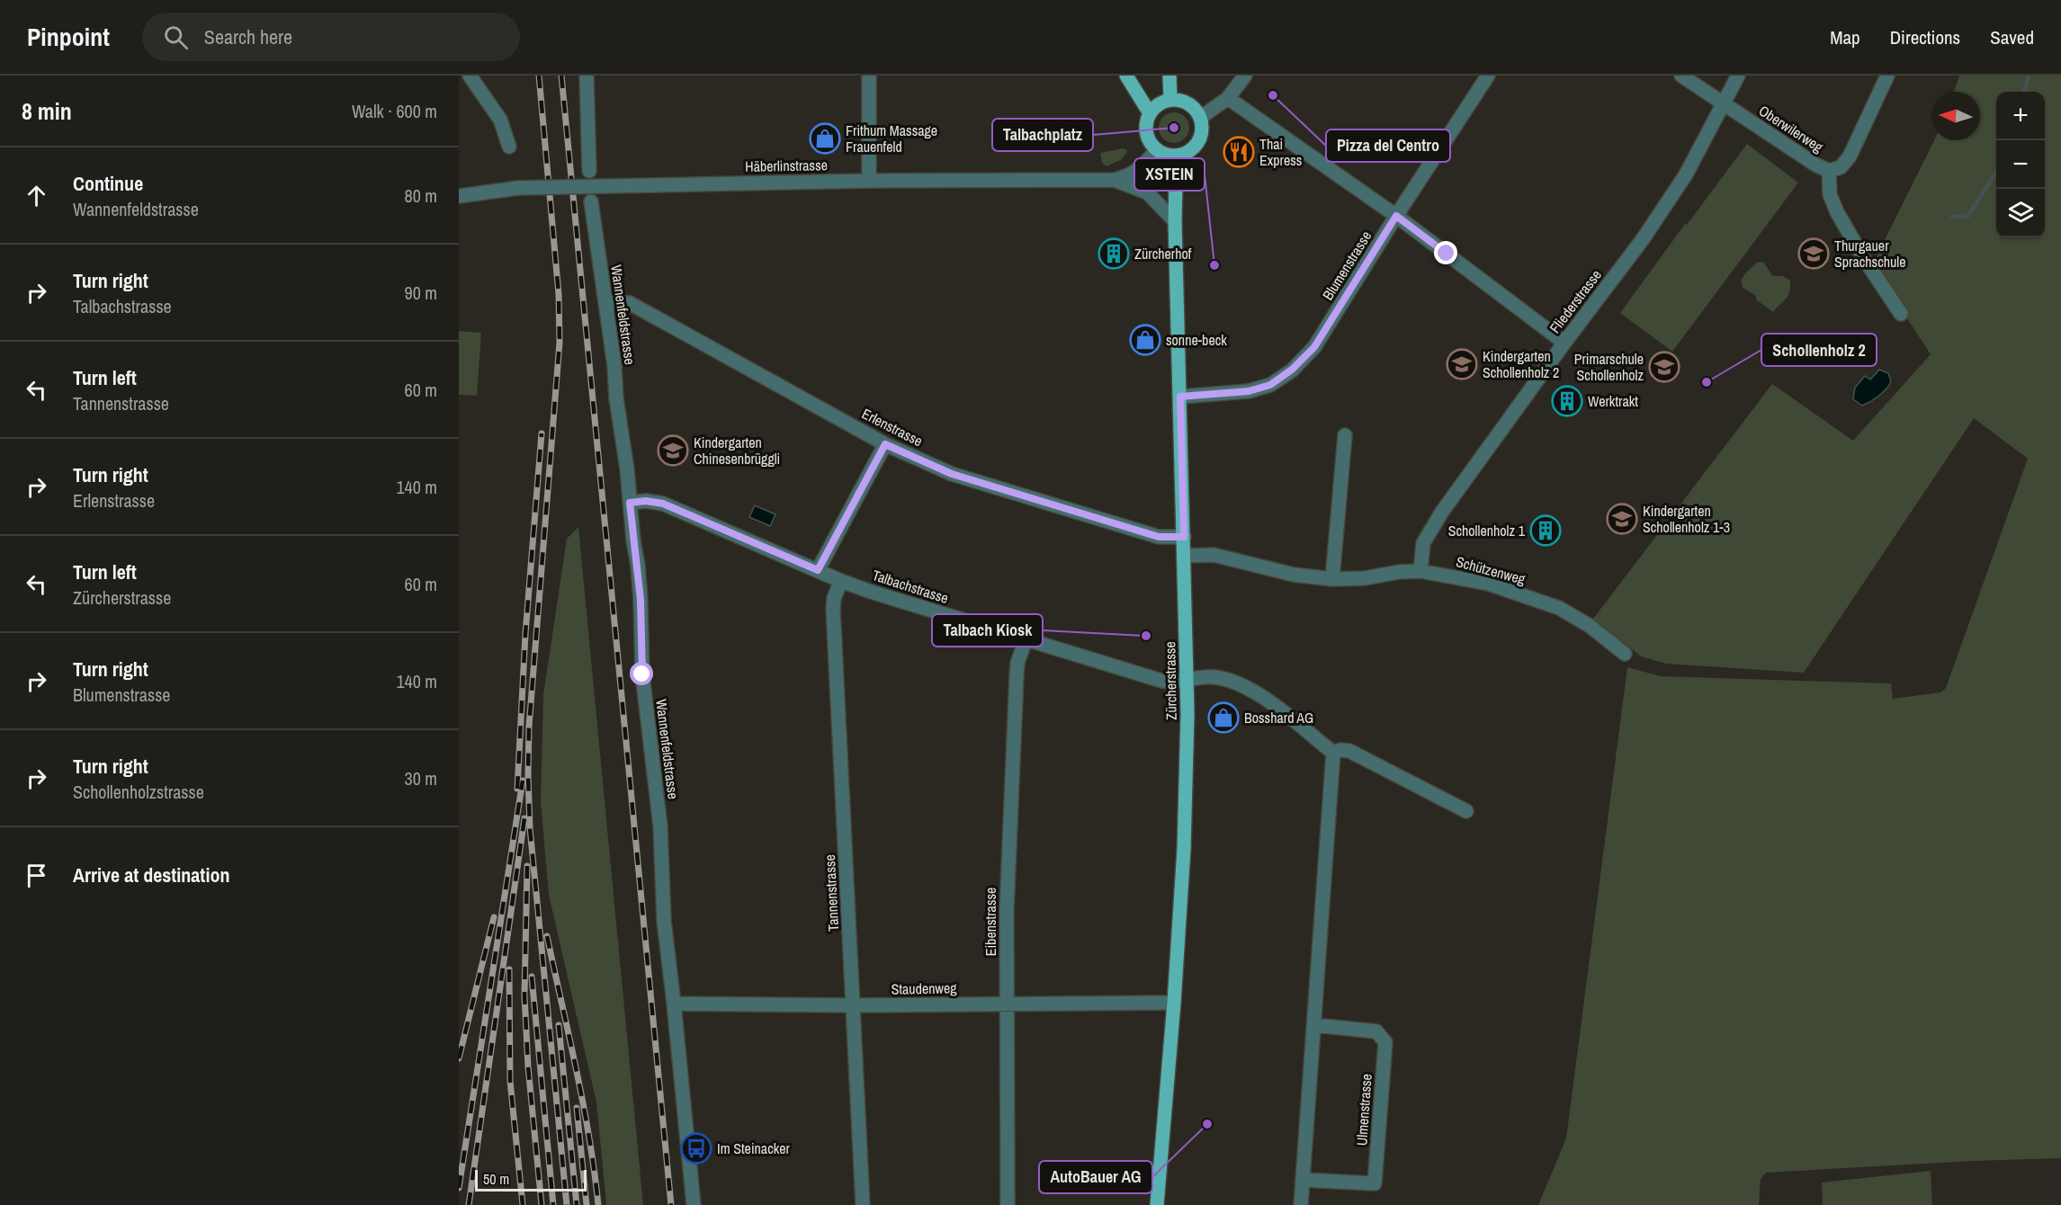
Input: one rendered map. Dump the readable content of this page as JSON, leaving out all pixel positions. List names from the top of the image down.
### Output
{
  "streets": {
    "main road": ["Zürcherstrasse"],
    "street": [
      "Oberwilerweg",
      "Häberlinstrasse",
      "Blumenstrasse",
      "Fliederstrasse",
      "Wannenfeldstrasse",
      "Erlenstrasse",
      "Schützenweg",
      "Talbachstrasse",
      "Tannenstrasse",
      "Eibenstrasse",
      "Staudenweg",
      "Ulmenstrasse"
    ]
  },
  "crossings": [
    ["Oberwilerweg", "Fliederstrasse"],
    ["Häberlinstrasse", "Zürcherstrasse"],
    ["Blumenstrasse", "Zürcherstrasse"],
    ["Fliederstrasse", "Schützenweg"],
    ["Wannenfeldstrasse", "Erlenstrasse"],
    ["Wannenfeldstrasse", "Talbachstrasse"],
    ["Wannenfeldstrasse", "Staudenweg"],
    ["Erlenstrasse", "Zürcherstrasse"],
    ["Schützenweg", "Zürcherstrasse"],
    ["Talbachstrasse", "Zürcherstrasse"],
    ["Talbachstrasse", "Tannenstrasse"],
    ["Talbachstrasse", "Eibenstrasse"],
    ["Zürcherstrasse", "Staudenweg"],
    ["Tannenstrasse", "Staudenweg"],
    ["Eibenstrasse", "Staudenweg"]
  ],
  "places": {
    "other": [
      "Pizza del Centro",
      "Talbachplatz",
      "XSTEIN",
      "Schollenholz 2",
      "Talbach Kiosk",
      "AutoBauer AG"
    ],
    "shop": ["Frithum Massage Frauenfeld", "sonne-beck", "Bosshard AG"],
    "restaurant": ["Thai Express"],
    "building": ["Zürcherhof", "Werktrakt", "Schollenholz 1"],
    "school or university": [
      "Thurgauer Sprachschule",
      "Kindergarten Schollenholz 2",
      "Primarschule Schollenholz",
      "Kindergarten Chinesenbrüggli",
      "Kindergarten Schollenholz 1-3"
    ],
    "bus stop": ["Im Steinacker"]
  },
  "scale_bar": "50 m",
  "north": "left",
  "page": {
    "header": "Pinpoint",
    "search": "Search here",
    "nav": ["Map", "Directions", "Saved"],
    "heading": ["8 min", "Walk · 600 m"],
    "map_buttons": ["+", "−"],
    "list": [
      ["Continue", "Wannenfeldstrasse", "80 m"],
      ["Turn right", "Talbachstrasse", "90 m"],
      ["Turn left", "Tannenstrasse", "60 m"],
      ["Turn right", "Erlenstrasse", "140 m"],
      ["Turn left", "Zürcherstrasse", "60 m"],
      ["Turn right", "Blumenstrasse", "140 m"],
      ["Turn right", "Schollenholzstrasse", "30 m"],
      "Arrive at destination"
    ],
    "scale": "50 m"
  }
}
